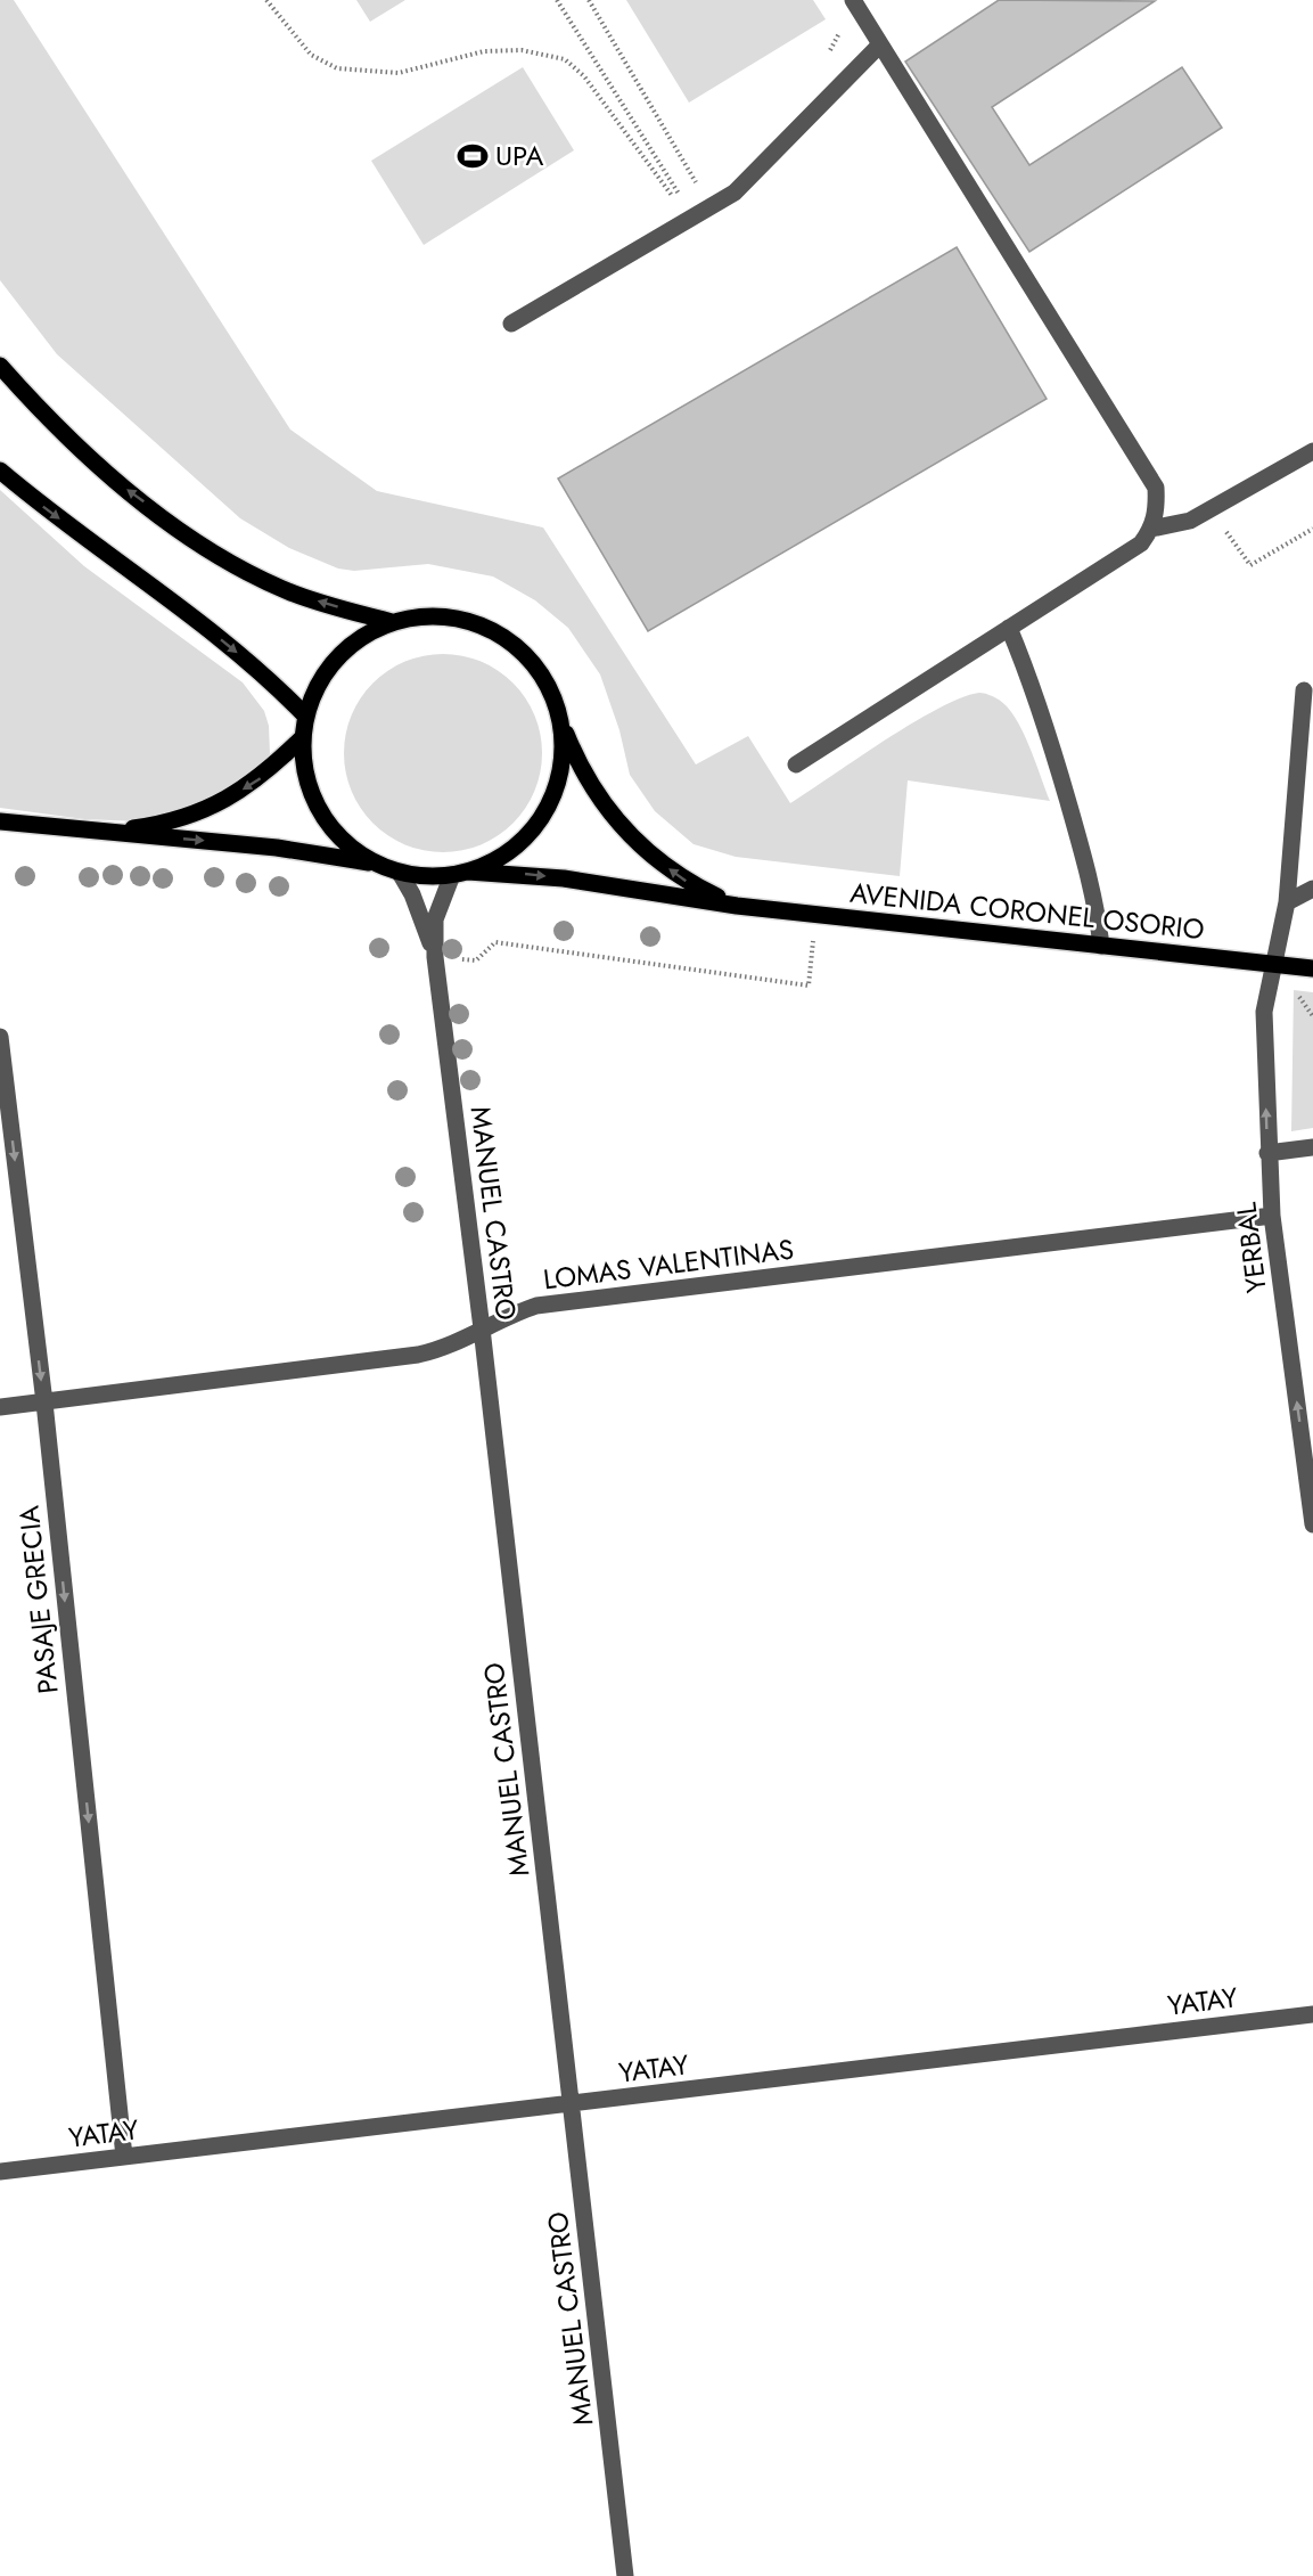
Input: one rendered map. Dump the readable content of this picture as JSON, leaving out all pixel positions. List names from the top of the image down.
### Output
{
  "streets": {
    "main road": ["AVENIDA CORONEL OSORIO"],
    "street": [
      "MANUEL CASTRO",
      "YERBAL",
      "LOMAS VALENTINAS",
      "PASAJE GRECIA",
      "YATAY"
    ]
  },
  "crossings": [
    ["AVENIDA CORONEL OSORIO", "MANUEL CASTRO"],
    ["AVENIDA CORONEL OSORIO", "YERBAL"],
    ["MANUEL CASTRO", "LOMAS VALENTINAS"],
    ["MANUEL CASTRO", "YATAY"],
    ["YERBAL", "LOMAS VALENTINAS"],
    ["LOMAS VALENTINAS", "PASAJE GRECIA"],
    ["PASAJE GRECIA", "YATAY"]
  ],
  "one_way": ["YERBAL", "PASAJE GRECIA"],
  "places": {
    "sports": ["UPA"]
  }
}
